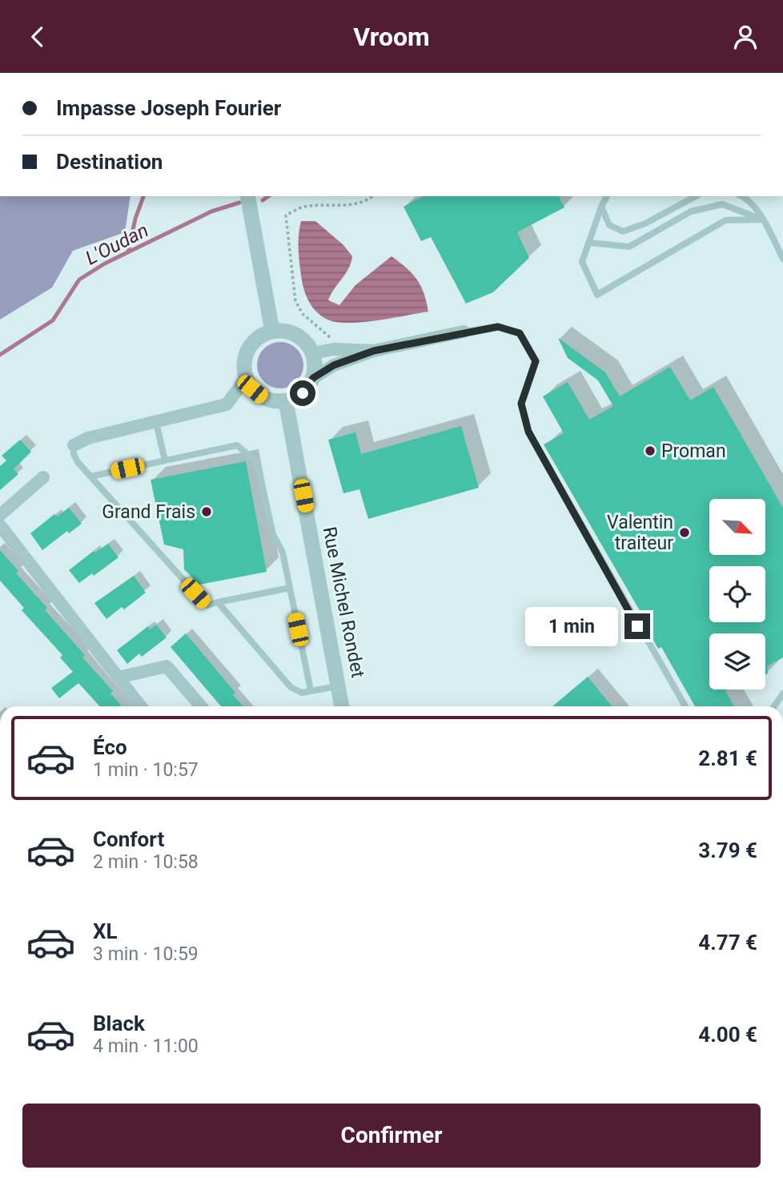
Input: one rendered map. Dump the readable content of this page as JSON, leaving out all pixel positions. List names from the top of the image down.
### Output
{
  "streets": {
    "street": ["Rue Michel Rondet"]
  },
  "water": ["L'Oudan"],
  "places": ["Proman", "Grand Frais", "Valentin traiteur"],
  "north": "bottom right",
  "page": {
    "header": "Vroom",
    "banner": ["Impasse Joseph Fourier", "Destination"],
    "bubble": "1 min",
    "list": [
      {
        "name": "Éco",
        "note": "1 min · 10:57",
        "value": "2.81 €"
      },
      {
        "name": "Confort",
        "note": "2 min · 10:58",
        "value": "3.79 €"
      },
      {
        "name": "XL",
        "note": "3 min · 10:59",
        "value": "4.77 €"
      },
      {
        "name": "Black",
        "note": "4 min · 11:00",
        "value": "4.00 €"
      }
    ],
    "buttons": "Confirmer"
  }
}
